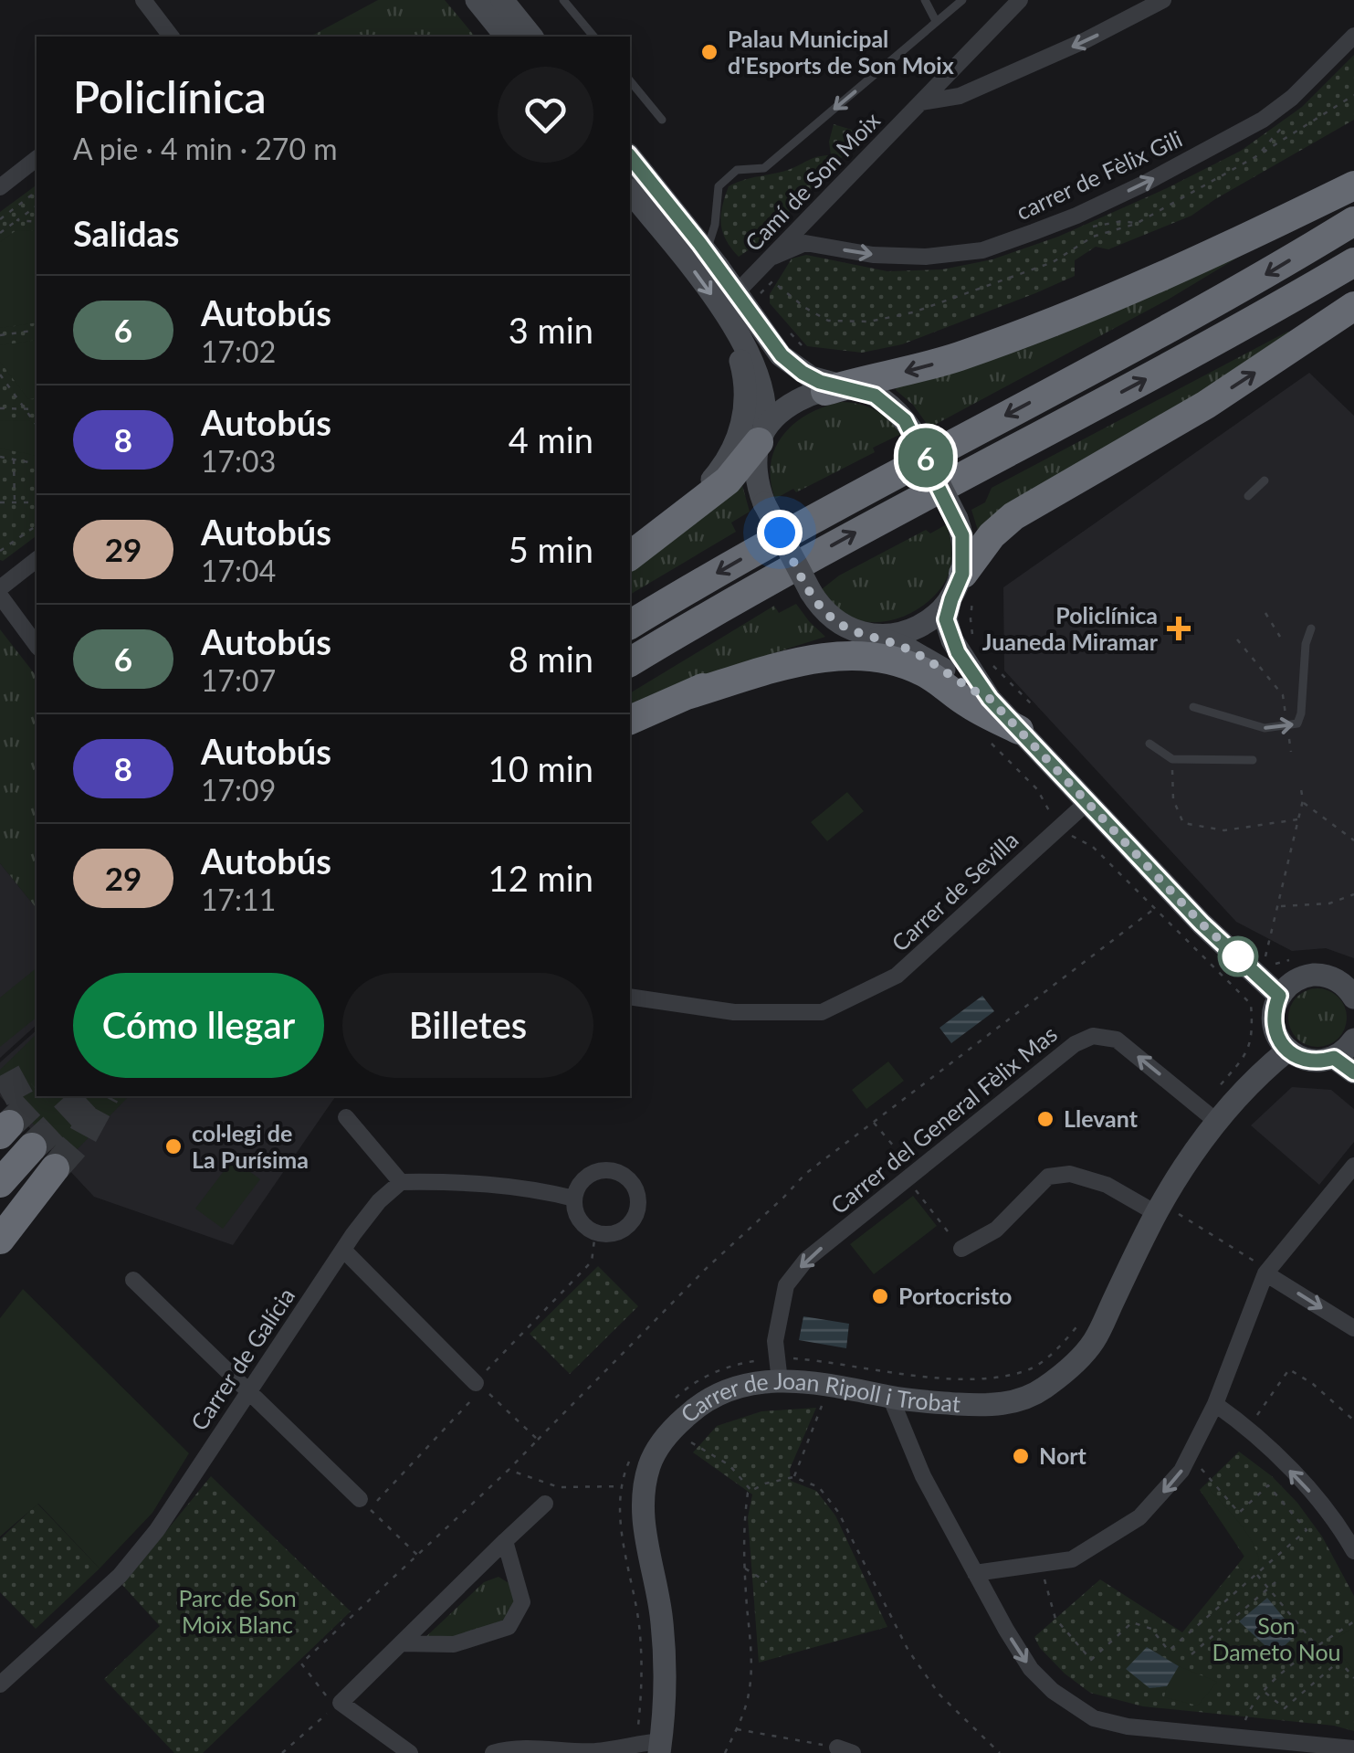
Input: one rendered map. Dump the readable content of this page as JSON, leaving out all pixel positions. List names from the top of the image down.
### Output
{
  "streets": {
    "street": [
      "carrer de Fèlix Gili",
      "Camí de Son Moix",
      "Carrer de Sevilla",
      "Carrer del General Fèlix Mas",
      "Carrer de Galícia",
      "Carrer de Joan Ripoll i Trobat"
    ]
  },
  "crossings": [
    ["carrer de Fèlix Gili", "Camí de Son Moix"],
    ["Carrer del General Fèlix Mas", "Carrer de Joan Ripoll i Trobat"]
  ],
  "one_way": ["carrer de Fèlix Gili"],
  "parks": ["Parc de Son Moix Blanc", "Son Dameto Nou"],
  "places": {
    "other": [
      "Palau Municipal d'Esports de Son Moix",
      "Llevant",
      "col·legi de La Purísima",
      "Portocristo",
      "Nort"
    ],
    "health": ["Policlínica Juaneda Miramar"]
  },
  "lines": ["bus line 6"],
  "page": {
    "on_map": "6",
    "heading": [
      ["Policlínica", "A pie · 4 min · 270 m"],
      "Salidas"
    ],
    "list": [
      {
        "mark": "6",
        "name": "Autobús",
        "note": "17:02",
        "value": "3 min"
      },
      {
        "mark": "8",
        "name": "Autobús",
        "note": "17:03",
        "value": "4 min"
      },
      {
        "mark": "29",
        "name": "Autobús",
        "note": "17:04",
        "value": "5 min"
      },
      {
        "mark": "6",
        "name": "Autobús",
        "note": "17:07",
        "value": "8 min"
      },
      {
        "mark": "8",
        "name": "Autobús",
        "note": "17:09",
        "value": "10 min"
      },
      {
        "mark": "29",
        "name": "Autobús",
        "note": "17:11",
        "value": "12 min"
      }
    ],
    "buttons": ["Cómo llegar", "Billetes"]
  }
}
